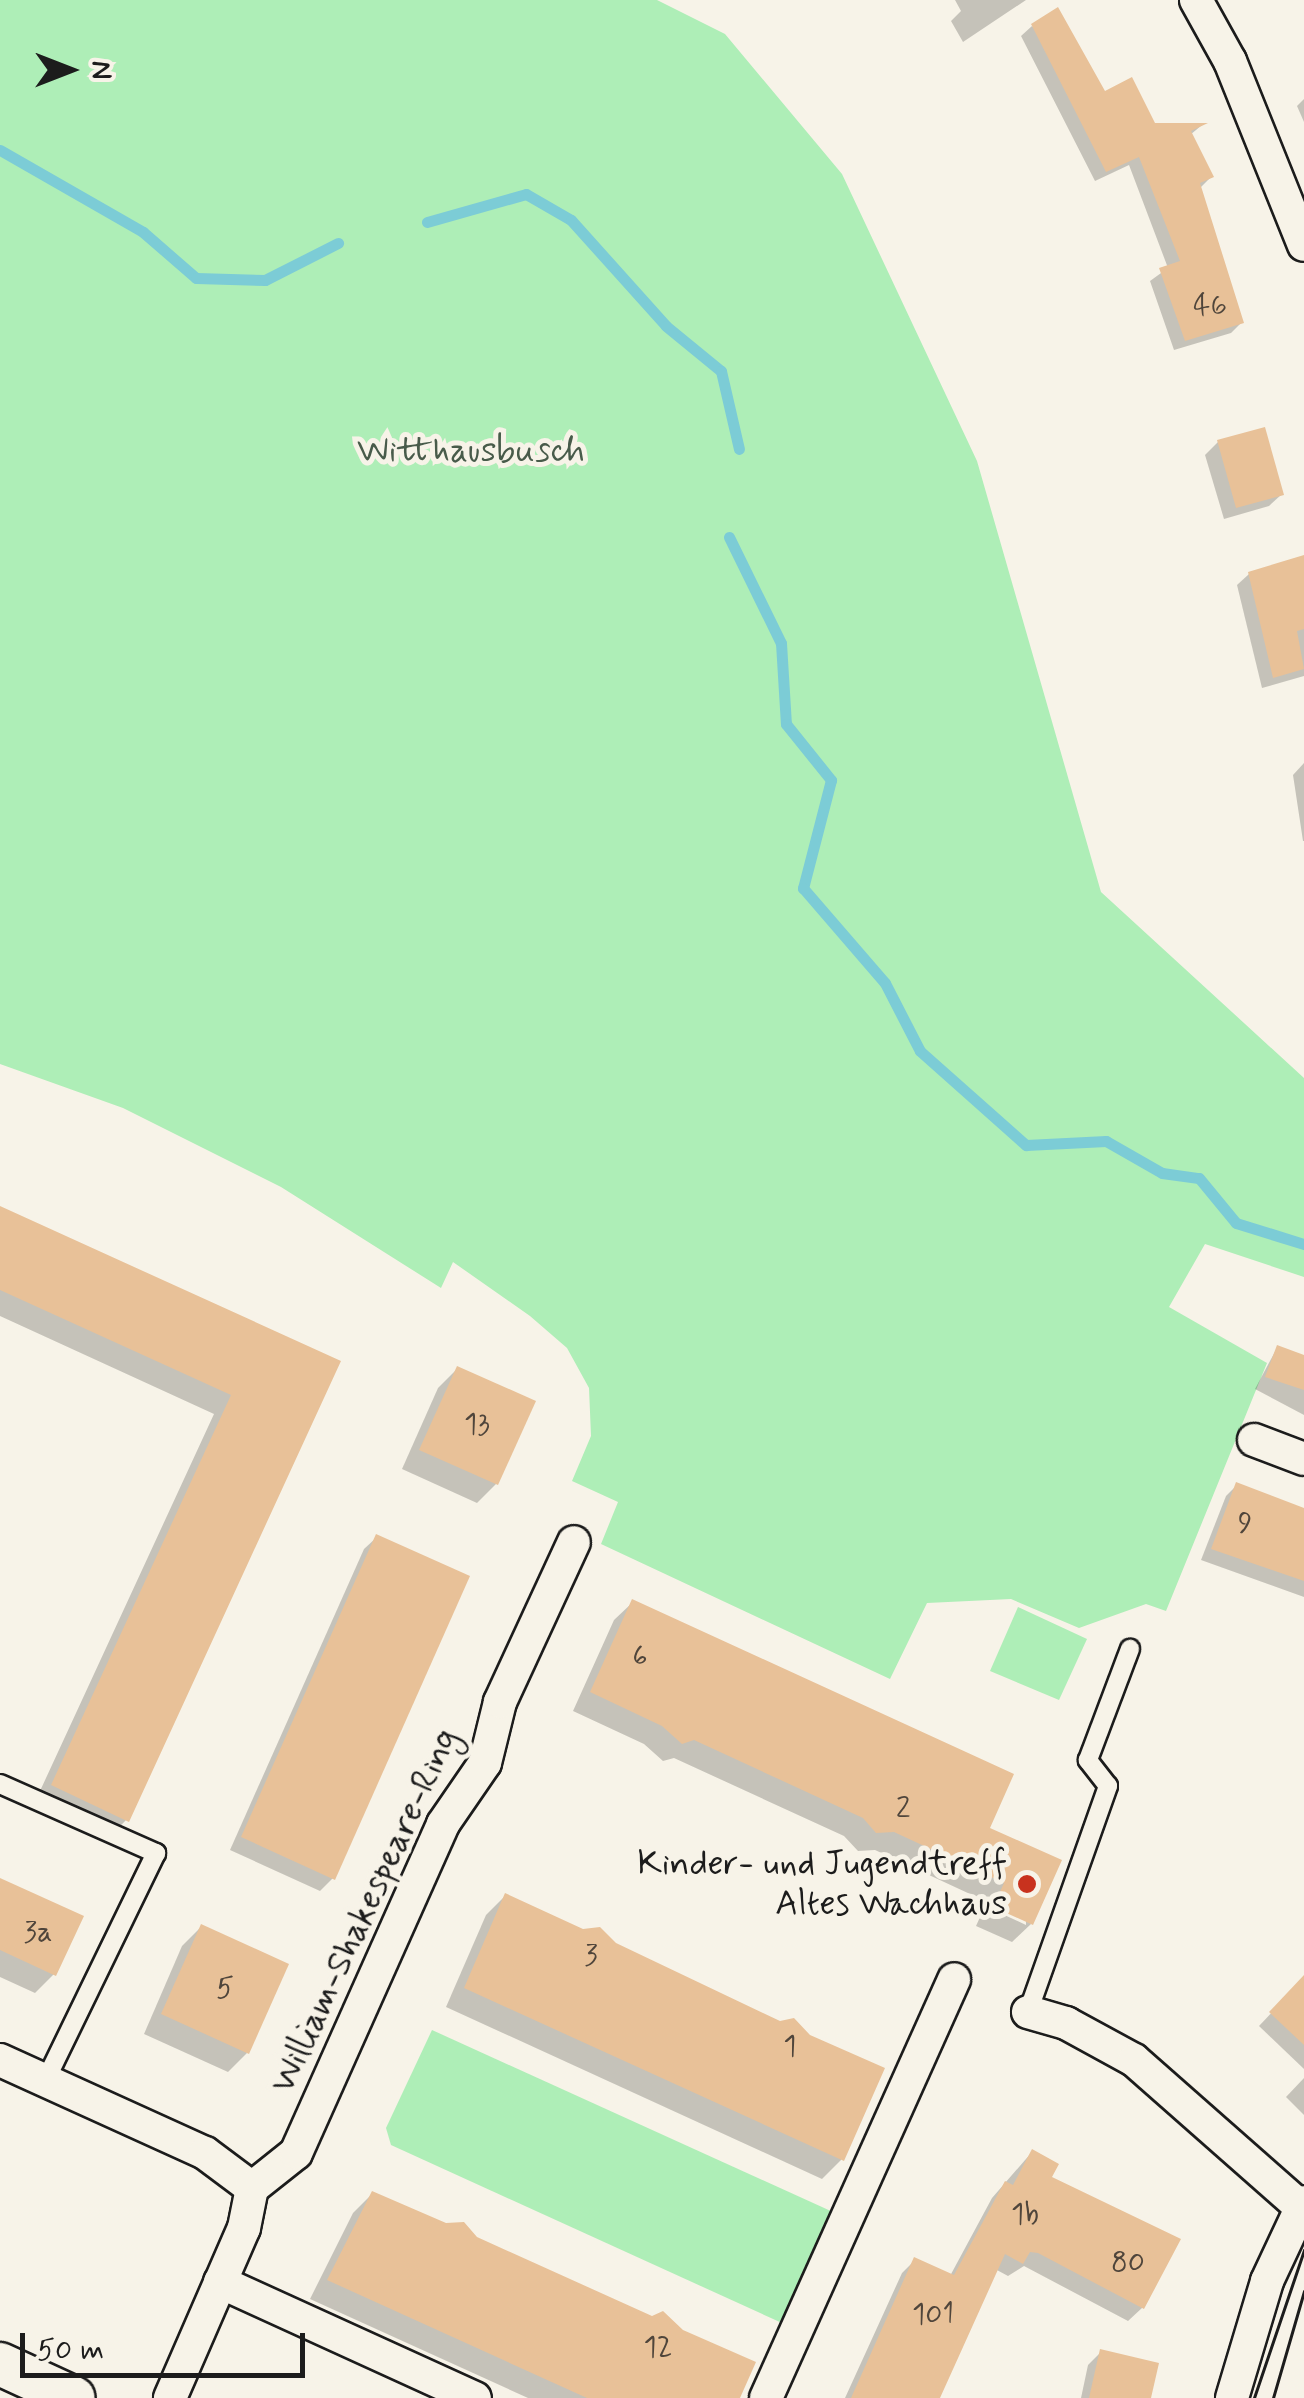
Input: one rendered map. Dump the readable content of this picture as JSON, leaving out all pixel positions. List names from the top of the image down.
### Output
{
  "streets": {
    "street": ["William-Shakespeare-Ring"]
  },
  "parks": ["Witthausbusch"],
  "places": ["Kinder- und Jugendtreff Altes Wachhaus"],
  "house_numbers": [
    "46",
    "13",
    "9",
    "6",
    "2",
    "3a",
    "3",
    "5",
    "1",
    "1b",
    "80",
    "101",
    "12"
  ],
  "scale_bar": "50 m",
  "north": "right"
}
